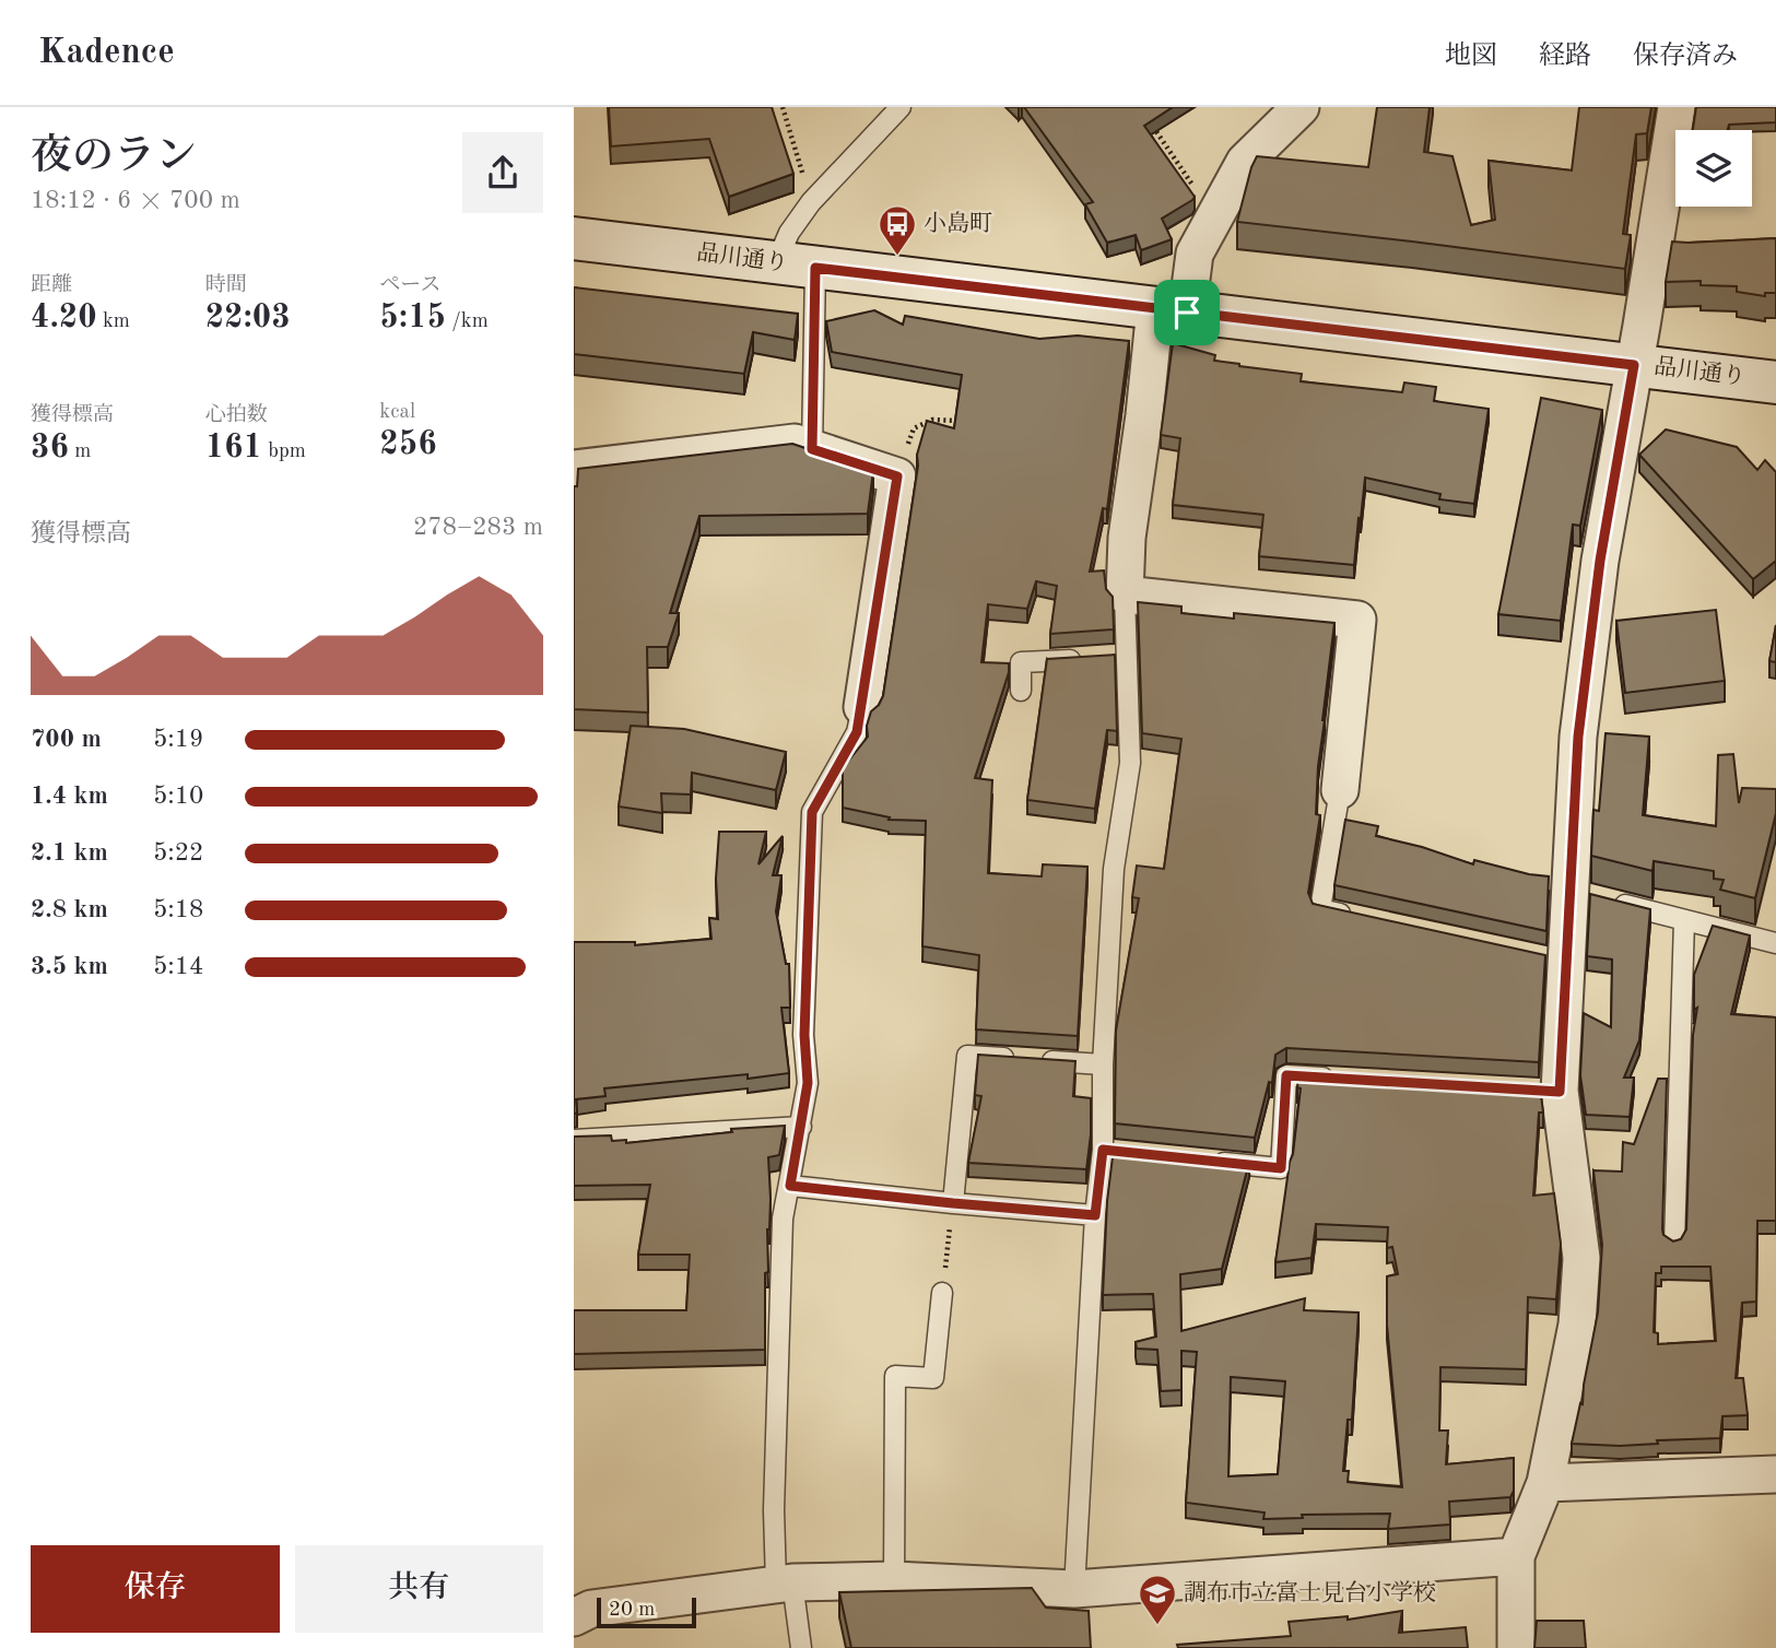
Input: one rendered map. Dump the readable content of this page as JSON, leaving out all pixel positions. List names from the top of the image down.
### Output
{
  "streets": {
    "street": ["品川通り"]
  },
  "places": {
    "bus stop": ["小島町"],
    "school or university": ["調布市立富士見台小学校"]
  },
  "scale_bar": "20 m",
  "page": {
    "header": "Kadence",
    "nav": ["地図", "経路", "保存済み"],
    "heading": ["夜のラン", "18:12 · 6 × 700 m"],
    "stats": [
      ["距離", "4.20 km"],
      ["時間", "22:03"],
      ["ペース", "5:15 /km"],
      ["獲得標高", "36 m"],
      ["心拍数", "161 bpm"],
      ["kcal", "256"]
    ],
    "chart": ["獲得標高", "278–283 m"],
    "list": [
      {
        "name": "700 m",
        "note": "5:19"
      },
      {
        "name": "1.4 km",
        "note": "5:10"
      },
      {
        "name": "2.1 km",
        "note": "5:22"
      },
      {
        "name": "2.8 km",
        "note": "5:18"
      },
      {
        "name": "3.5 km",
        "note": "5:14"
      }
    ],
    "buttons": ["保存", "共有"],
    "scale": "20 m"
  }
}
